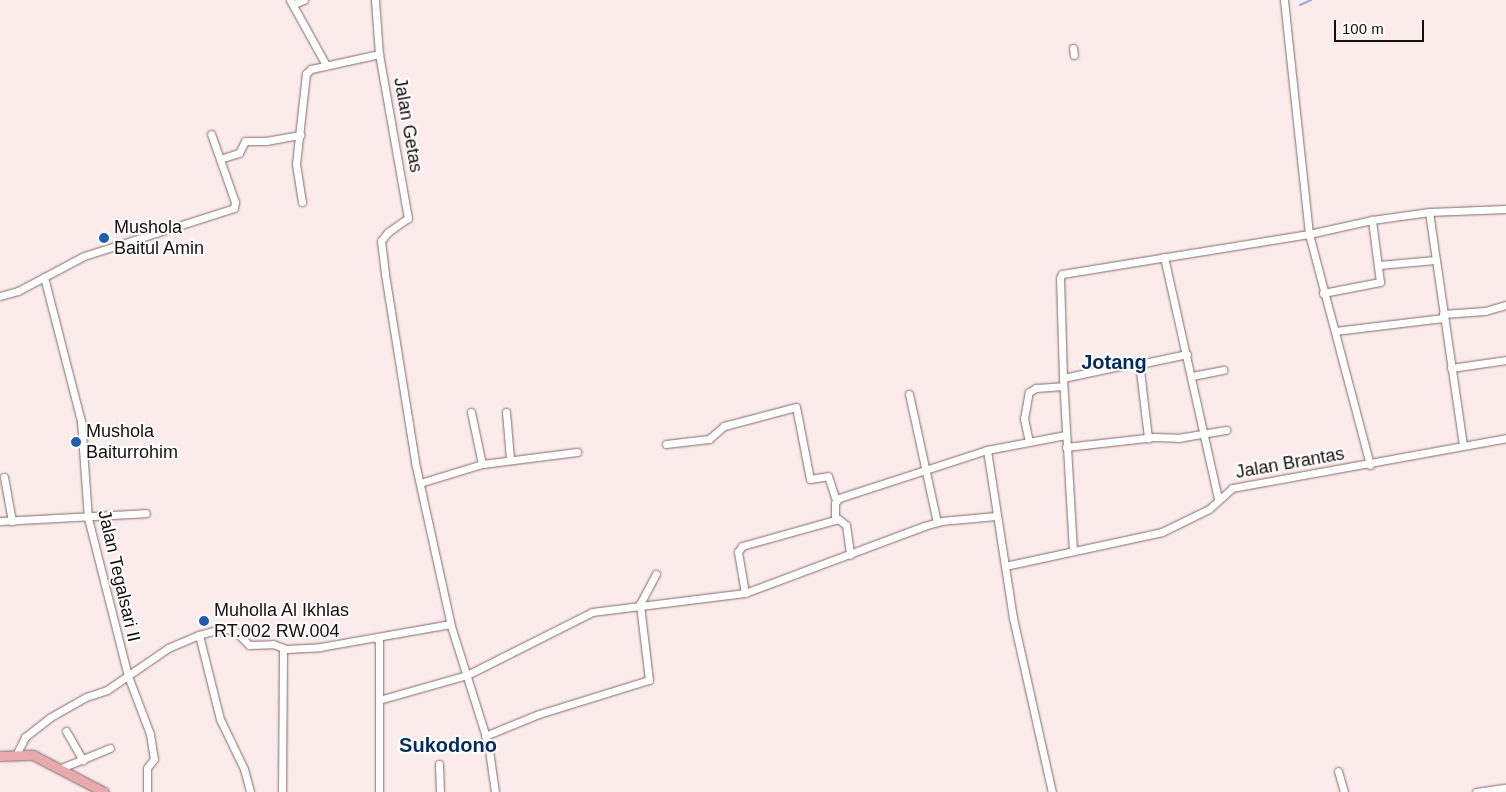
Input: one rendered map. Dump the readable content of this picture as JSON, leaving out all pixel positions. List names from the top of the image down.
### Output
{
  "streets": {
    "street": ["Jalan Getas", "Jalan Brantas", "Jalan Tegalsari II"]
  },
  "districts": ["Jotang", "Sukodono"],
  "places": ["Mushola Baitul Amin", "Mushola Baiturrohim", "Muholla Al Ikhlas RT.002 RW.004"],
  "scale_bar": "100 m"
}
